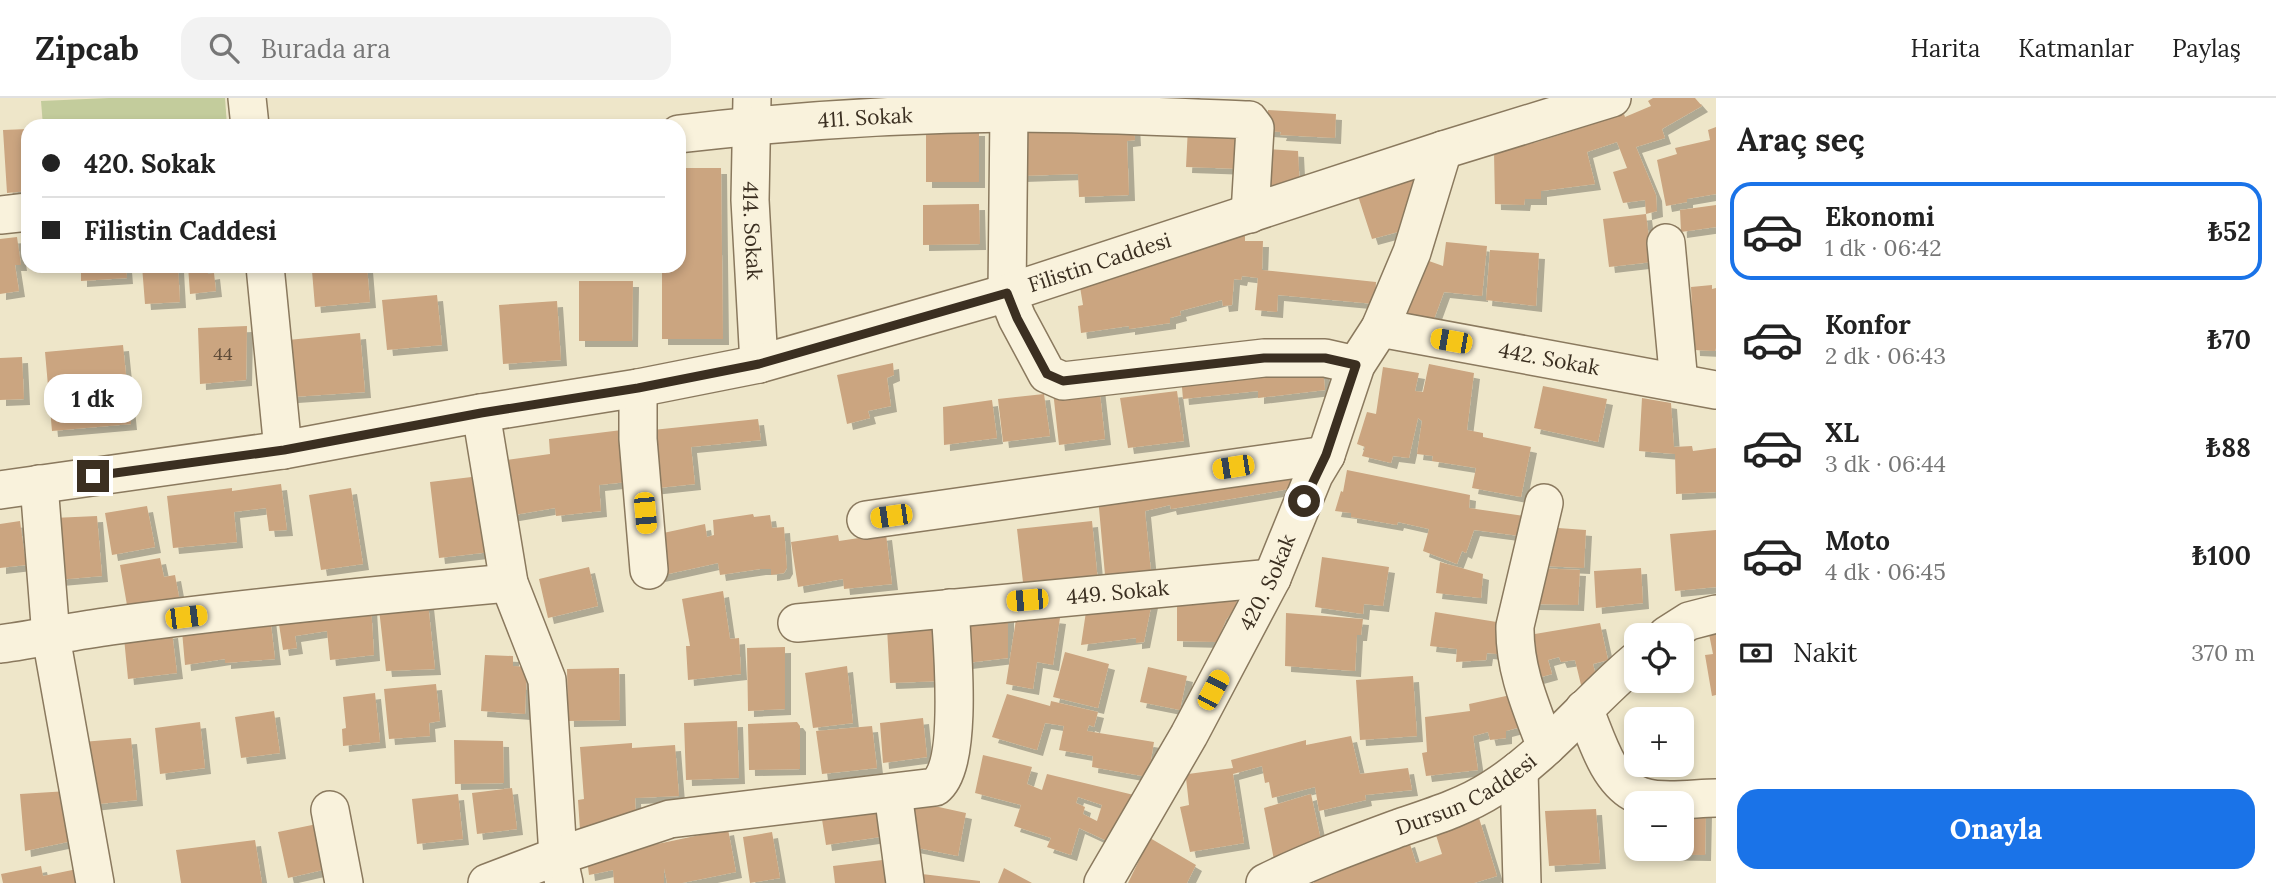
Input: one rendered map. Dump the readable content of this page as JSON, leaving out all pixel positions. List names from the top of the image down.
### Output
{
  "streets": {
    "street": [
      "411. Sokak",
      "414. Sokak",
      "Filistin Caddesi",
      "442. Sokak",
      "420. Sokak",
      "449. Sokak",
      "Dursun Caddesi"
    ]
  },
  "crossings": [
    ["411. Sokak", "414. Sokak"],
    ["411. Sokak", "Filistin Caddesi"],
    ["414. Sokak", "Filistin Caddesi"],
    ["Filistin Caddesi", "420. Sokak"],
    ["442. Sokak", "420. Sokak"],
    ["420. Sokak", "449. Sokak"]
  ],
  "house_numbers": ["44"],
  "page": {
    "header": "Zipcab",
    "search": "Burada ara",
    "nav": ["Harita", "Katmanlar", "Paylaş"],
    "heading": "Araç seç",
    "banner": ["420. Sokak", "Filistin Caddesi"],
    "list": [
      {
        "name": "Ekonomi",
        "note": "1 dk · 06:42",
        "value": "₺52"
      },
      {
        "name": "Konfor",
        "note": "2 dk · 06:43",
        "value": "₺70"
      },
      {
        "name": "XL",
        "note": "3 dk · 06:44",
        "value": "₺88"
      },
      {
        "name": "Moto",
        "note": "4 dk · 06:45",
        "value": "₺100"
      }
    ],
    "bubble": "1 dk",
    "pay": ["Nakit", "370 m"],
    "map_buttons": ["+", "−"],
    "buttons": "Onayla"
  }
}
